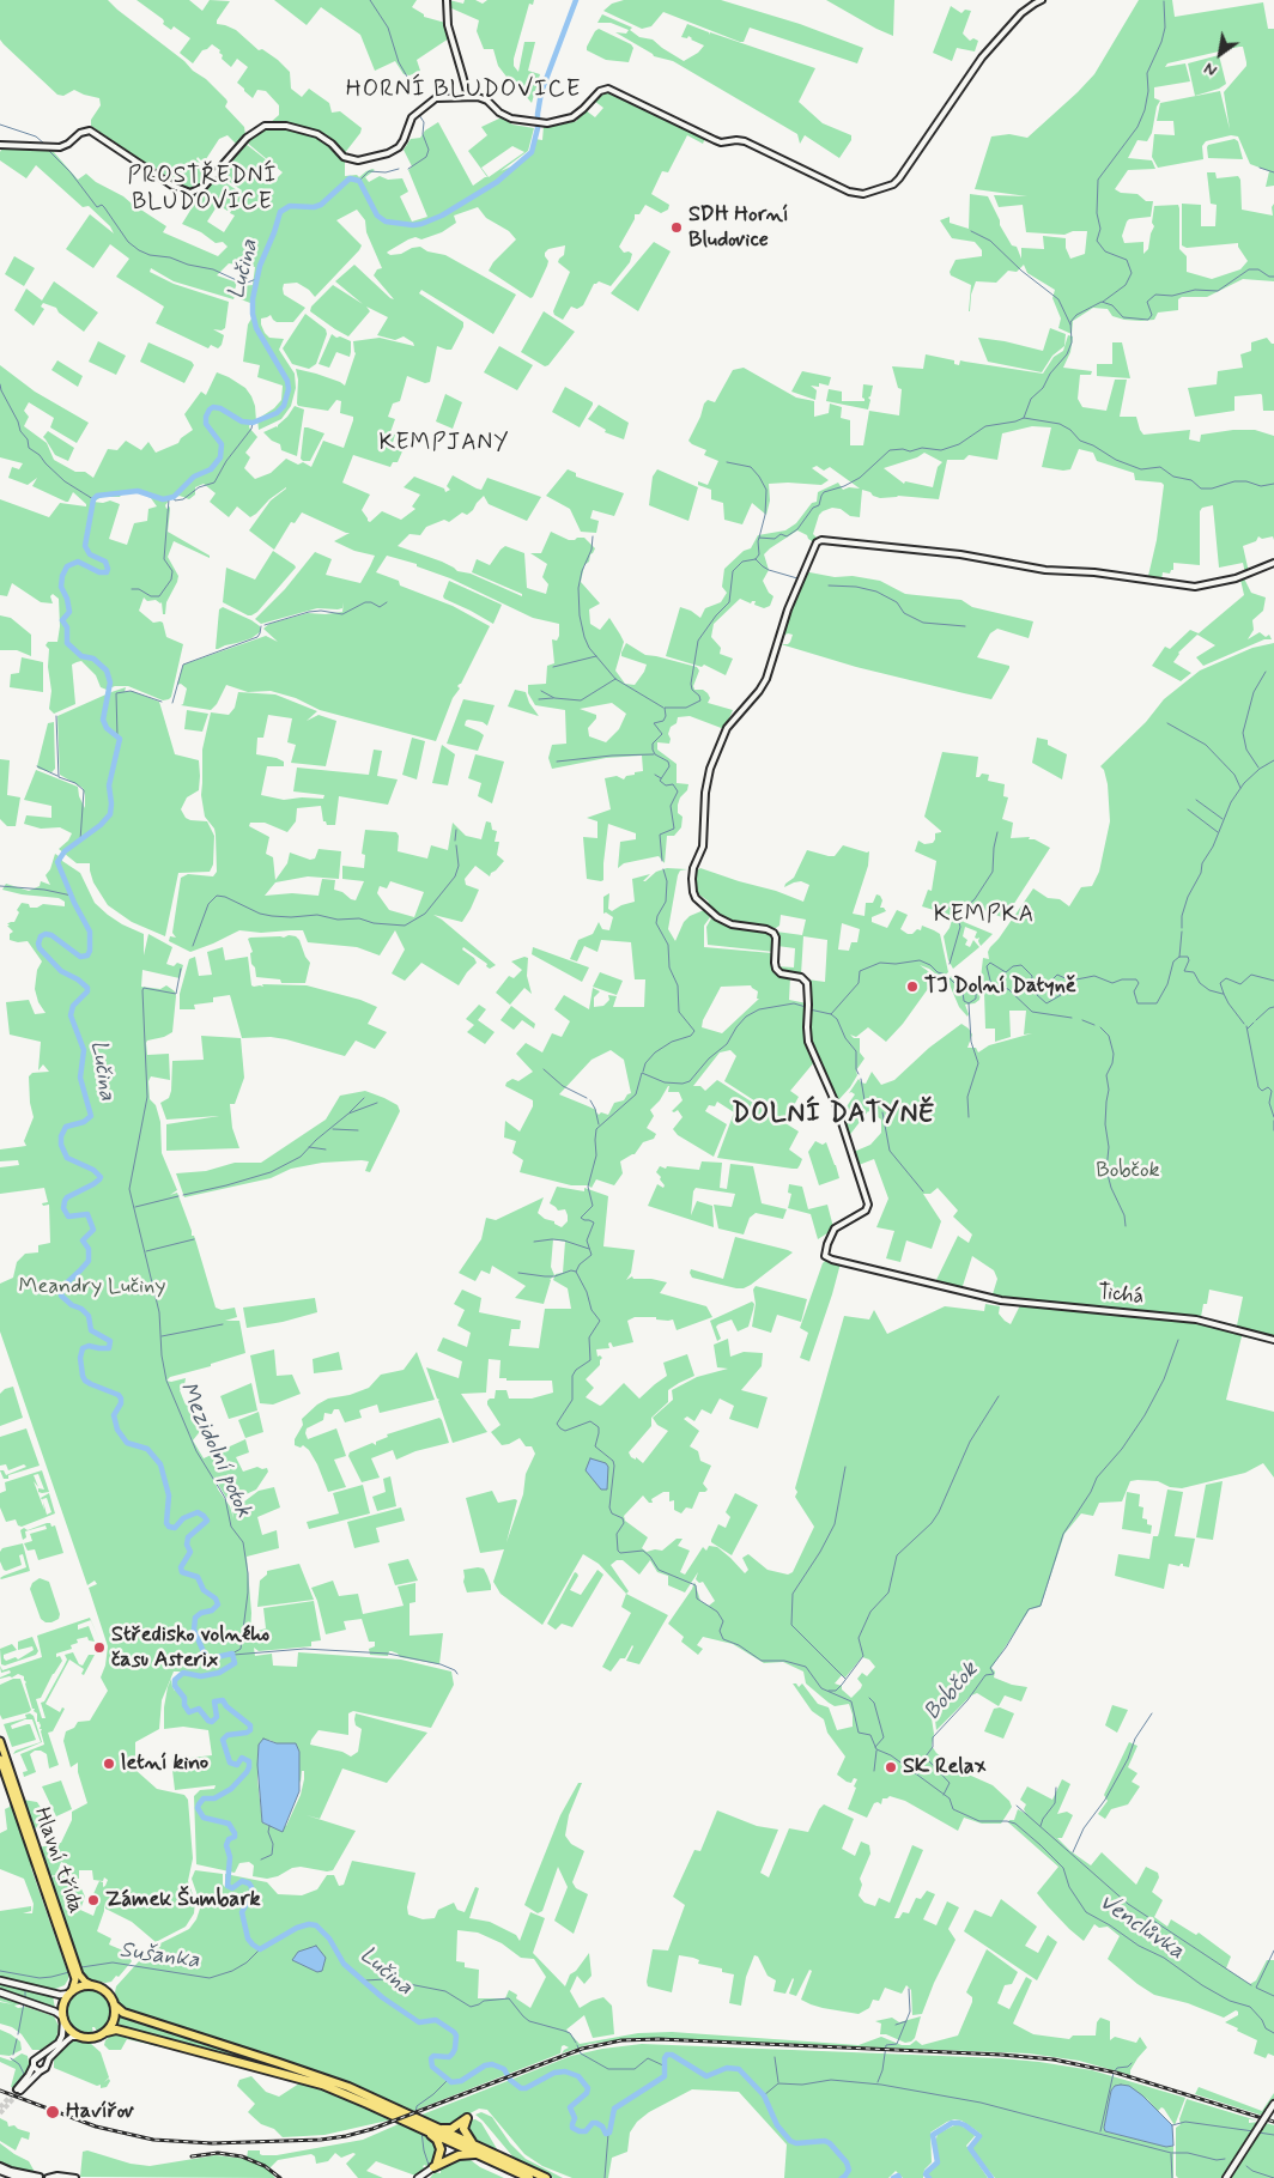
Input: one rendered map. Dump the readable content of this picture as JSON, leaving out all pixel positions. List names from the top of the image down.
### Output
{
  "streets": {
    "main road": ["Hlavní třída"],
    "street": ["Tichá"]
  },
  "districts": [
    "HORNÍ BLUDOVICE",
    "PROSTŘEDNÍ BLUDOVICE",
    "KEMPJANY",
    "KEMPKA",
    "DOLNÍ DATYNĚ"
  ],
  "water": [
    "Lučina",
    "Mezidolní potok",
    "Bobčok",
    "Venclůvka",
    "Sušanka"
  ],
  "parks": ["Bobčok", "Meandry Lučiny"],
  "places": [
    "SDH Horní Bludovice",
    "TJ Dolní Datyně",
    "Středisko volného času Asterix",
    "letní kino",
    "SK Relax",
    "Zámek Šumbark",
    "Havířov"
  ],
  "north": "bottom left"
}
